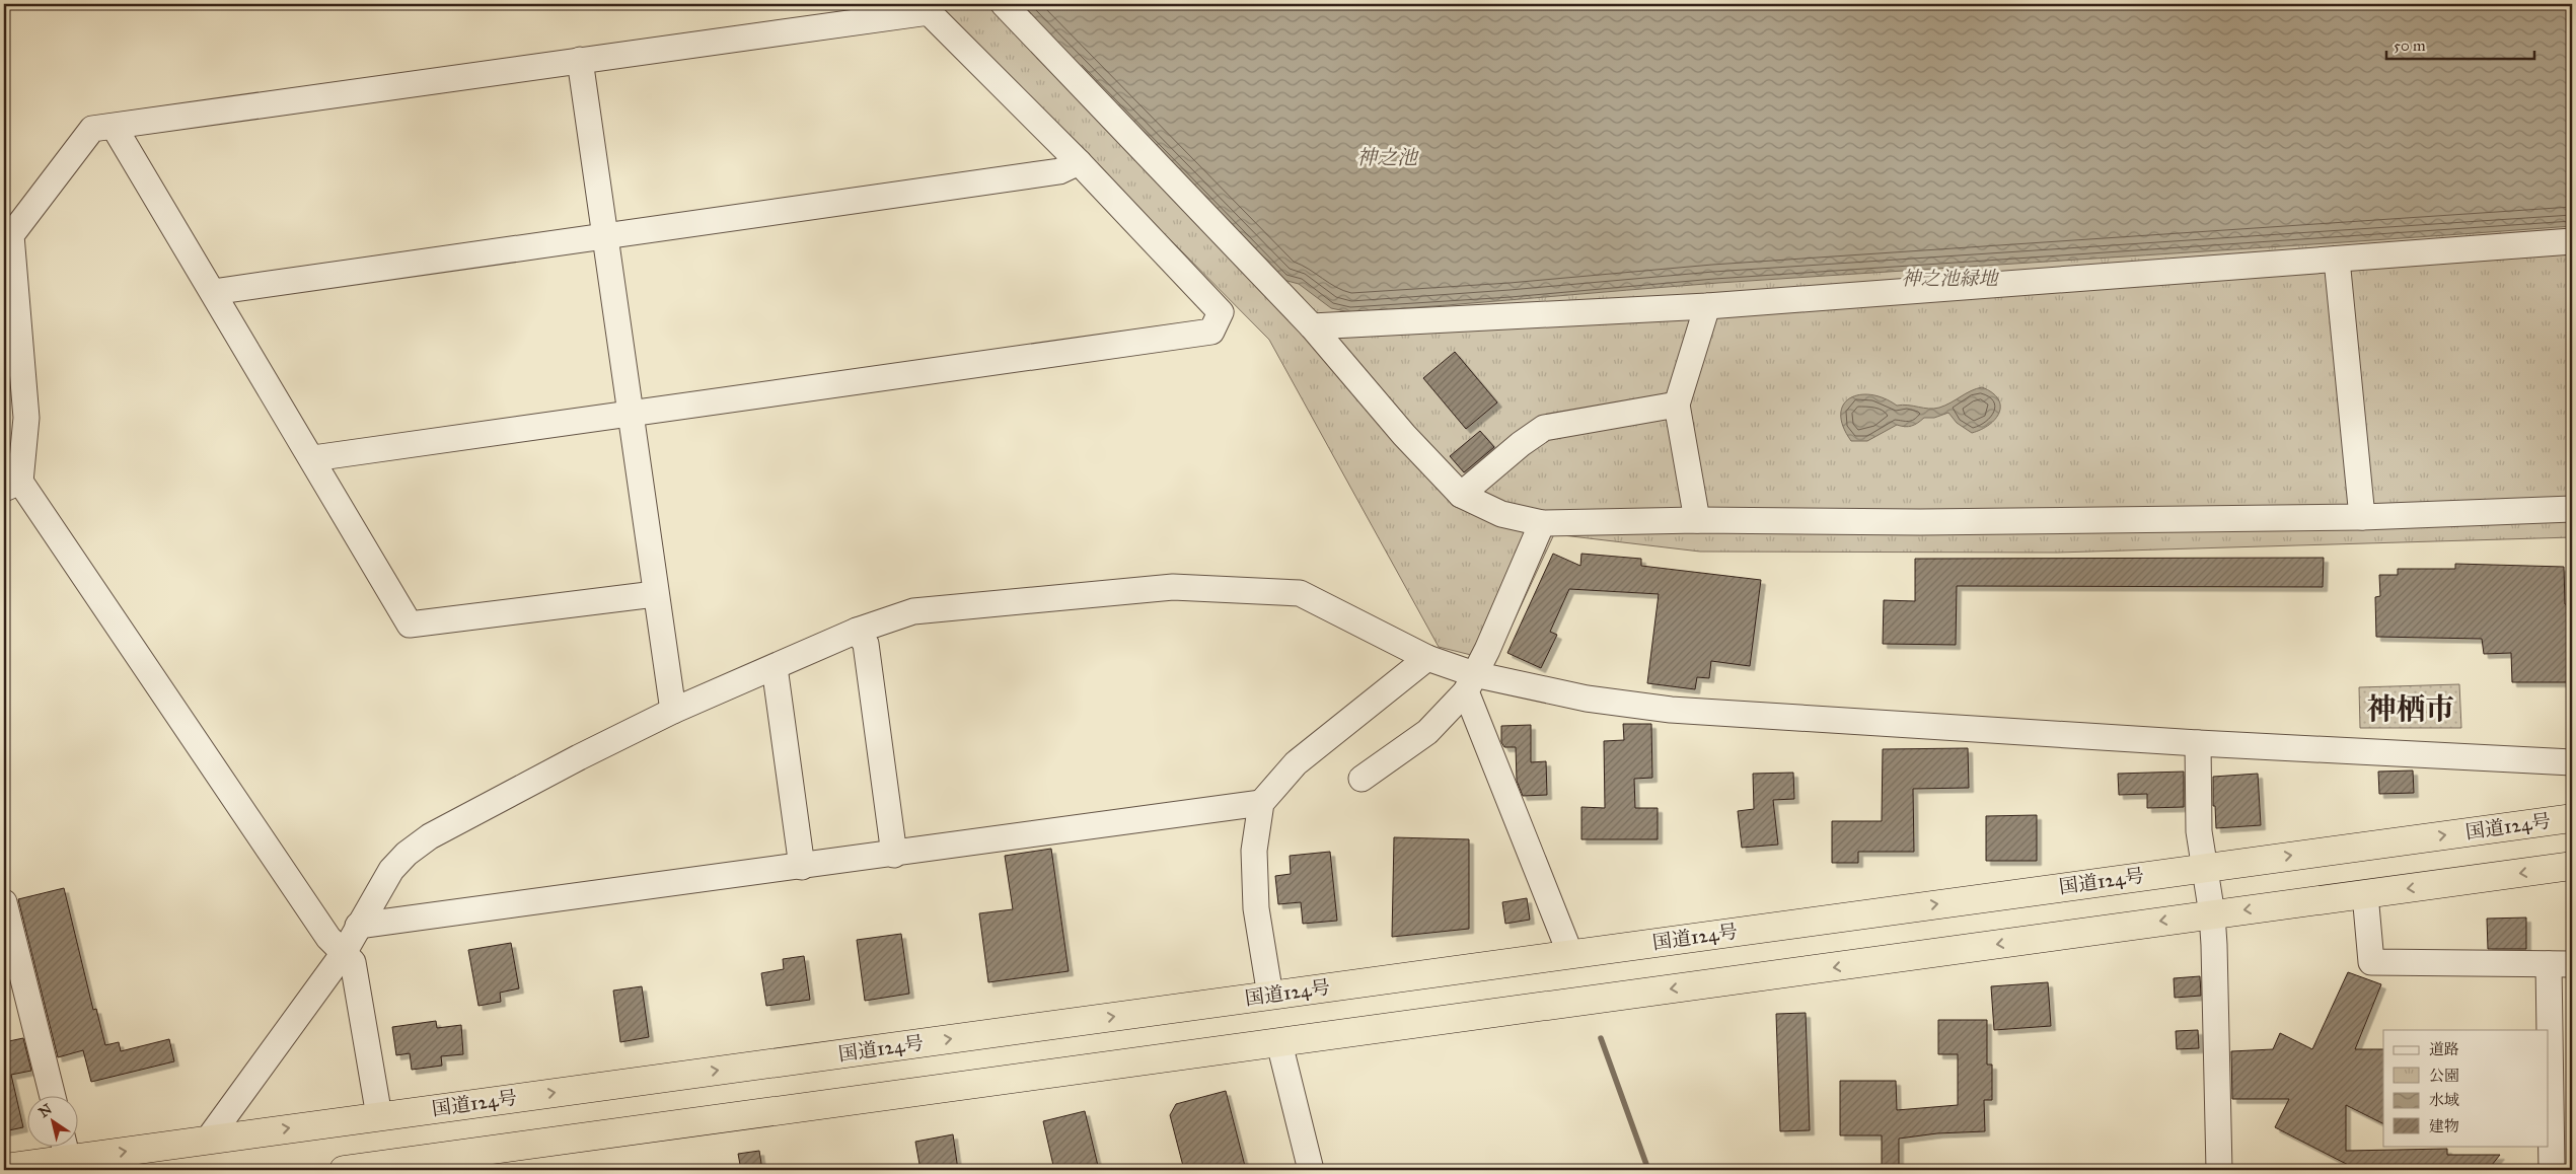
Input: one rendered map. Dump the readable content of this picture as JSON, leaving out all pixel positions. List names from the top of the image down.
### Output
{
  "streets": {
    "highway": ["国道124号"]
  },
  "districts": ["神栖市"],
  "water": ["神之池"],
  "parks": ["神之池緑地"],
  "legend": [
    "道路",
    "公園",
    "水域",
    "建物"
  ],
  "scale_bar": "50 m",
  "north": "top left"
}
